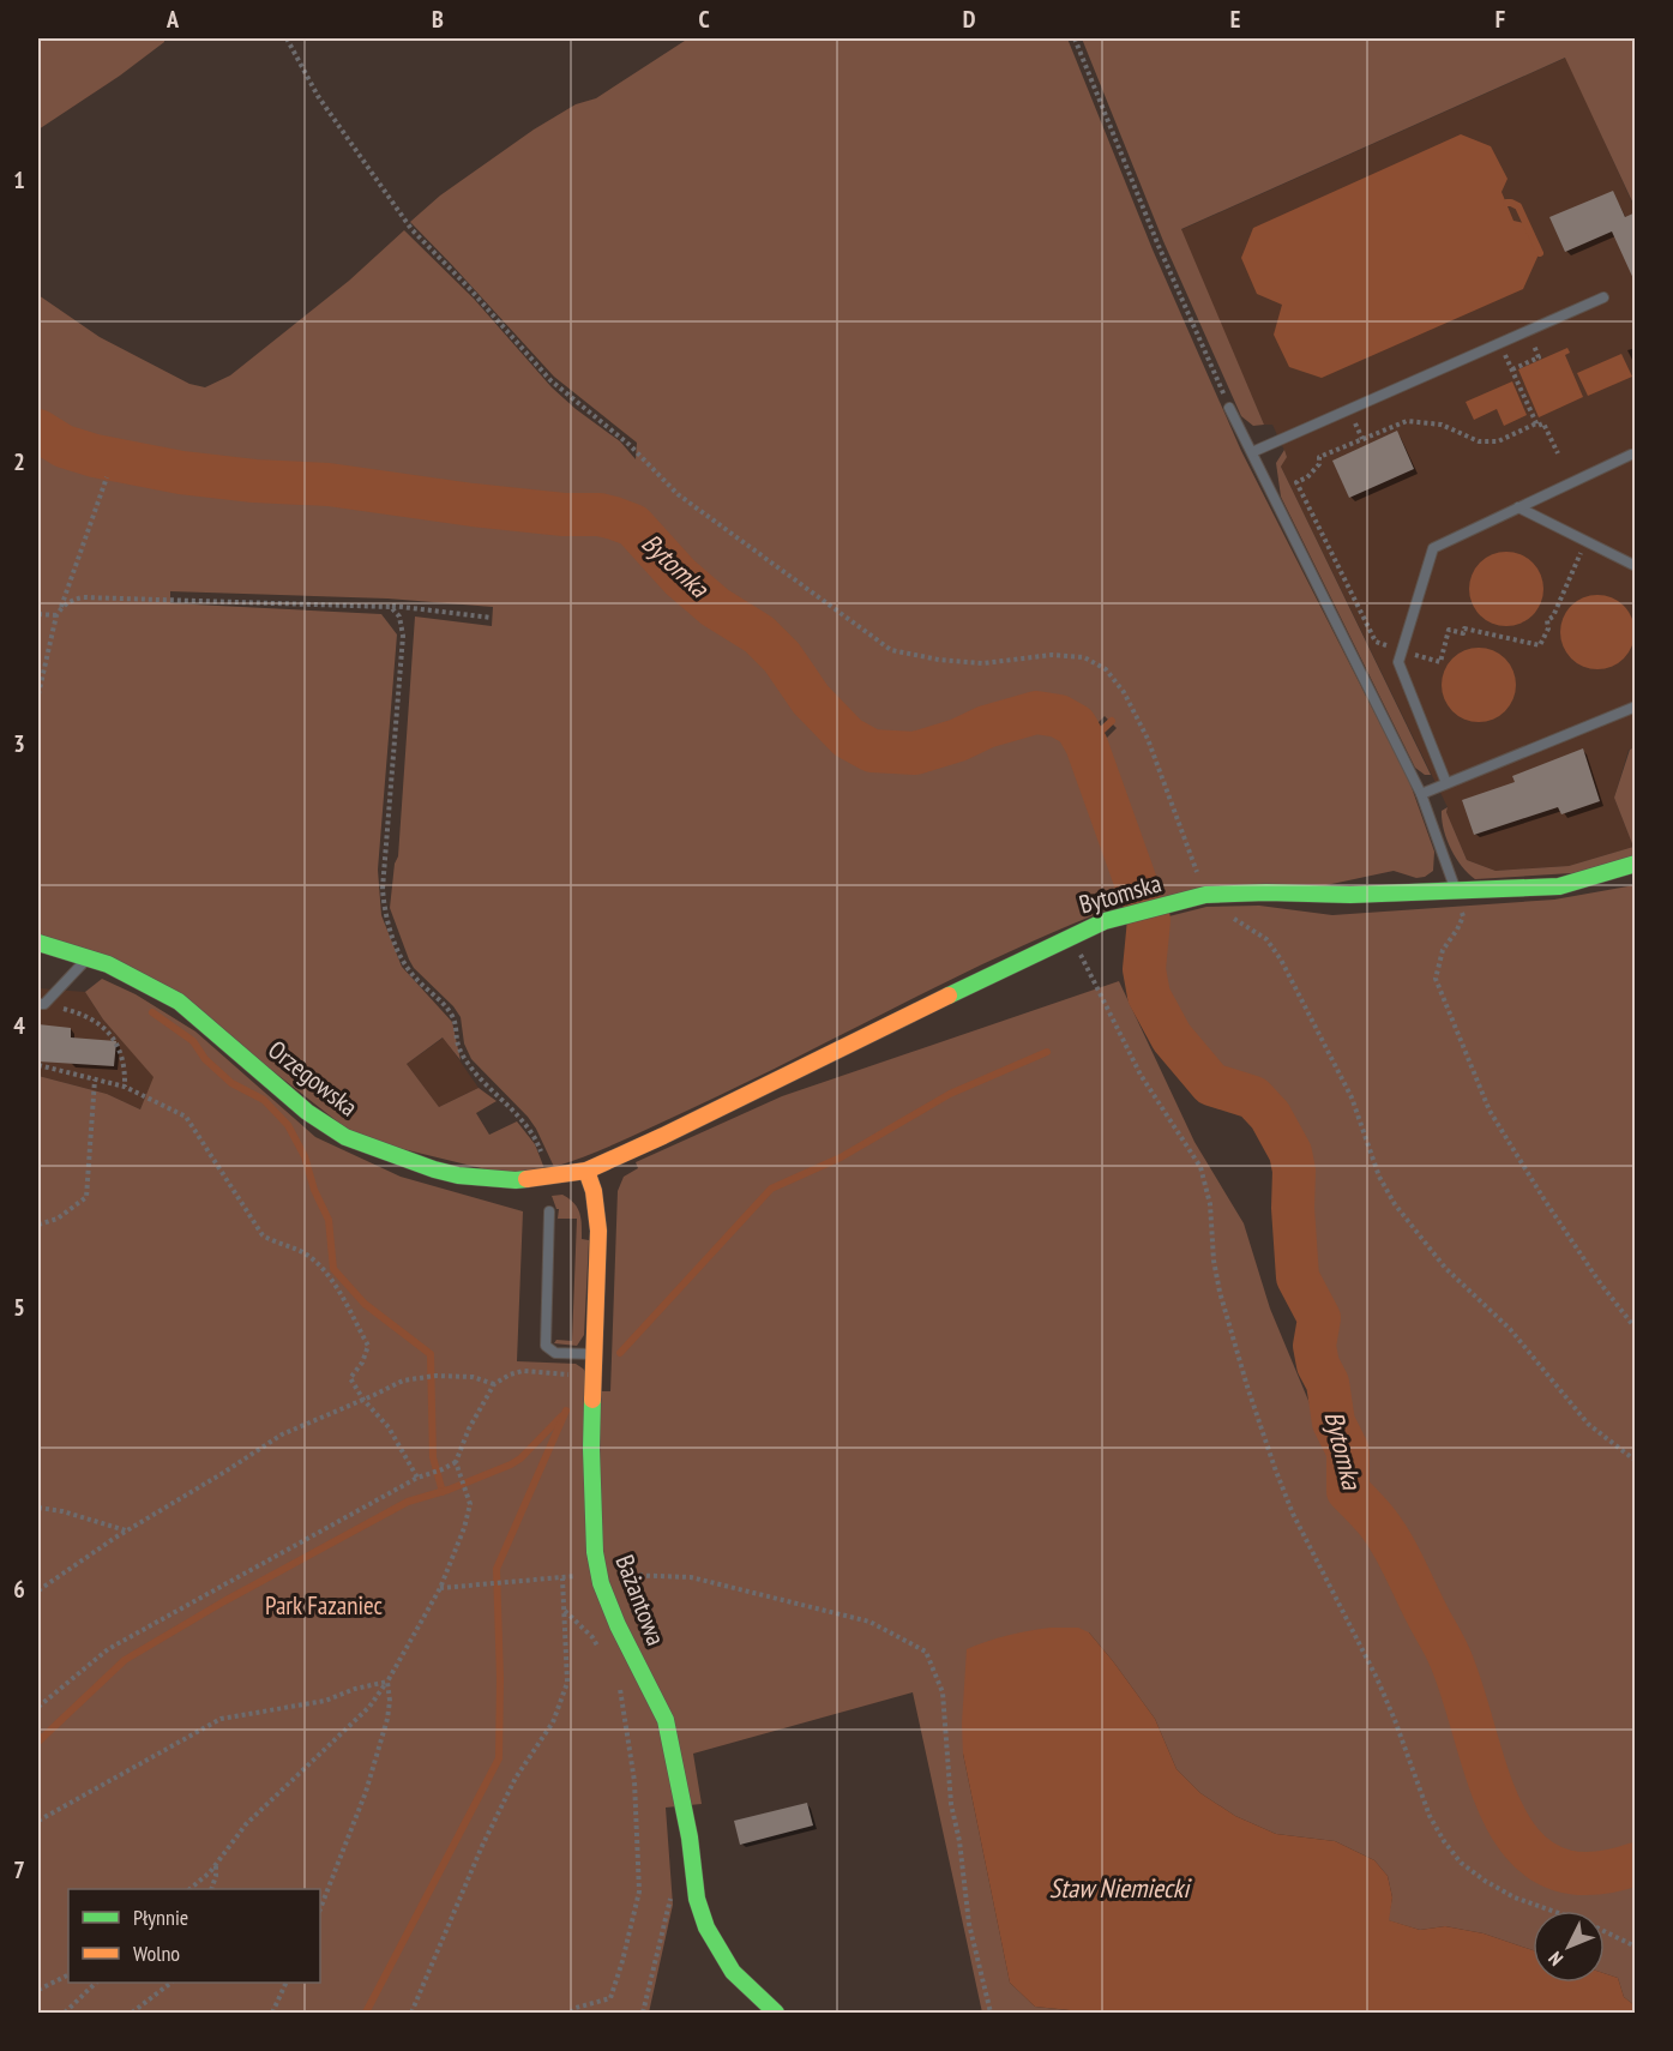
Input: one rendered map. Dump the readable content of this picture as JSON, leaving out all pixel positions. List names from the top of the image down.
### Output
{
  "streets": {
    "street": ["Bytomska", "Orzegowska", "Bażantowa"]
  },
  "crossings": [
    ["Bytomska", "Orzegowska"],
    ["Orzegowska", "Bażantowa"]
  ],
  "water": ["Bytomka", "Staw Niemiecki"],
  "parks": ["Park Fazaniec"],
  "legend": ["Płynnie", "Wolno"],
  "north": "bottom left",
  "grid": {
    "columns": [
      "A",
      "B",
      "C",
      "D",
      "E",
      "F"
    ],
    "rows": [
      "1",
      "2",
      "3",
      "4",
      "5",
      "6",
      "7"
    ]
  }
}
